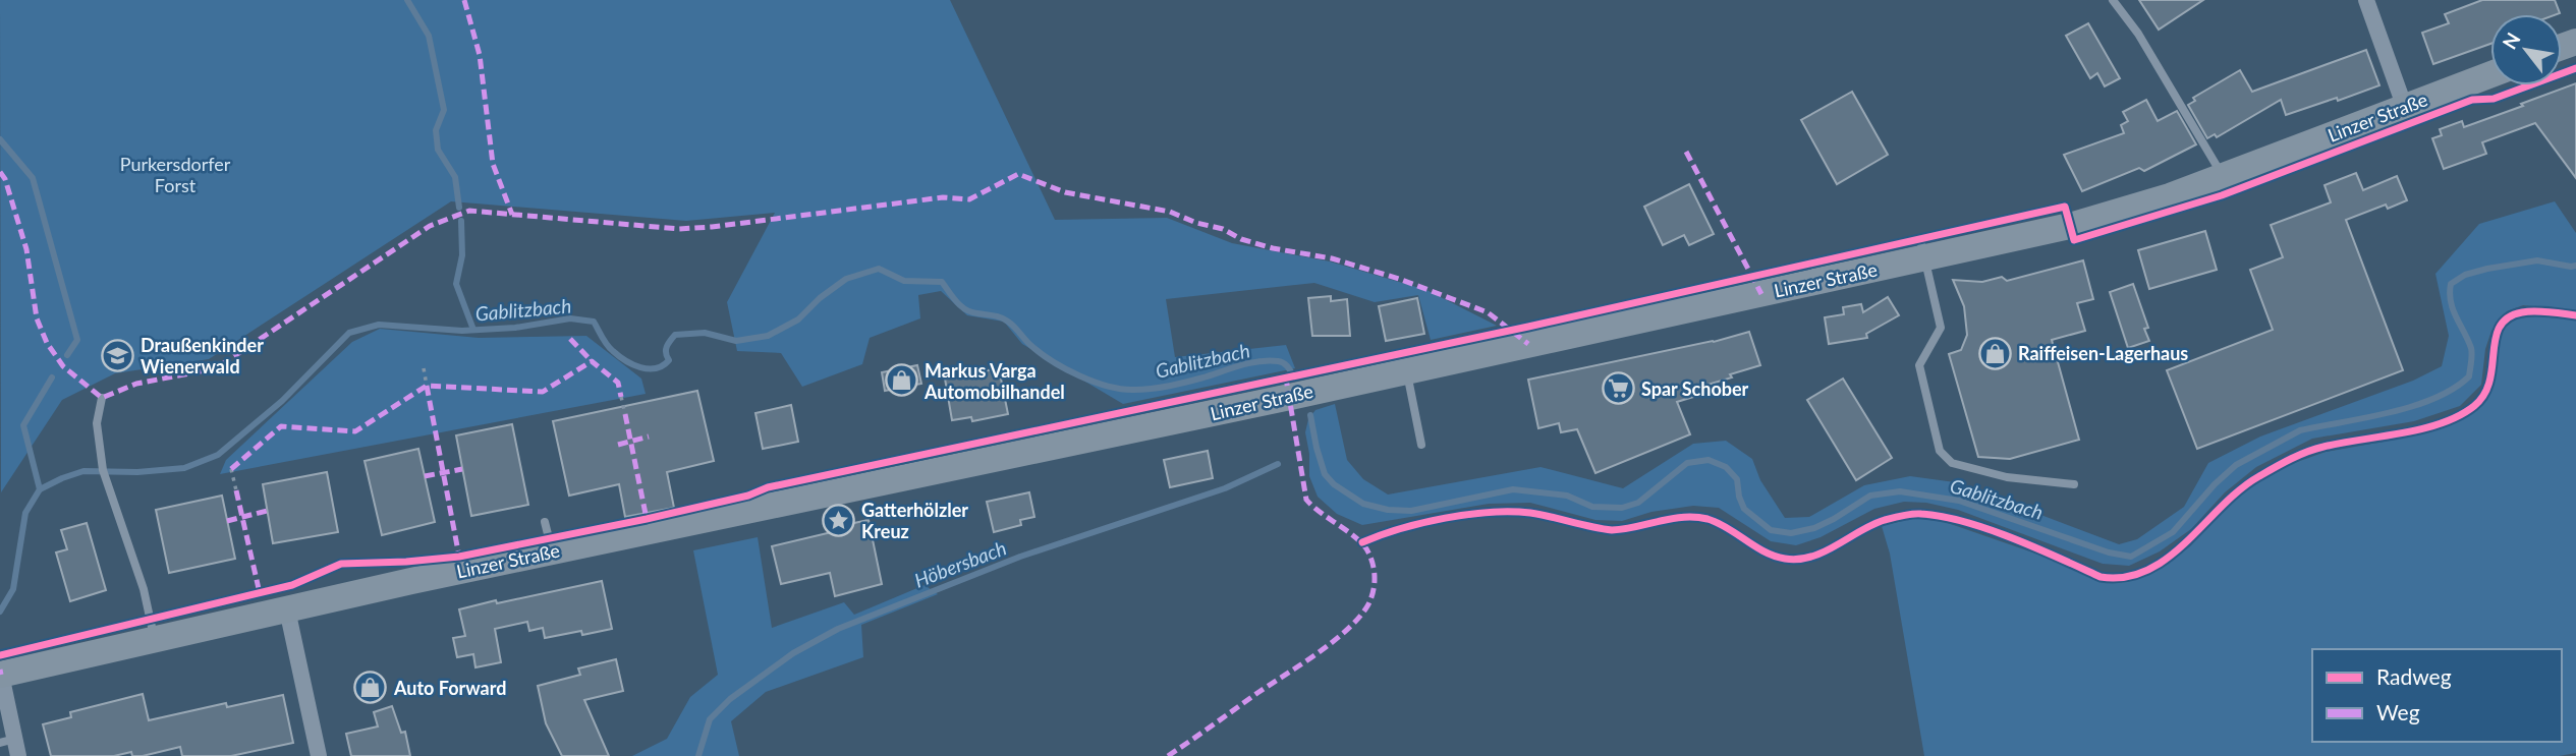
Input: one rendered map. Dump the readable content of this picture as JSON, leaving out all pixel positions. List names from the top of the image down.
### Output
{
  "streets": {
    "main road": ["Linzer Straße"]
  },
  "water": ["Gablitzbach", "Höbersbach"],
  "parks": ["Purkersdorfer Forst"],
  "places": {
    "shop": ["Raiffeisen-Lagerhaus", "Markus Varga Automobilhandel", "Auto Forward"],
    "school or university": ["Draußenkinder Wienerwald"],
    "supermarket": ["Spar Schober"],
    "place": ["Gatterhölzler Kreuz"]
  },
  "legend": ["Radweg", "Weg"],
  "north": "top left"
}
